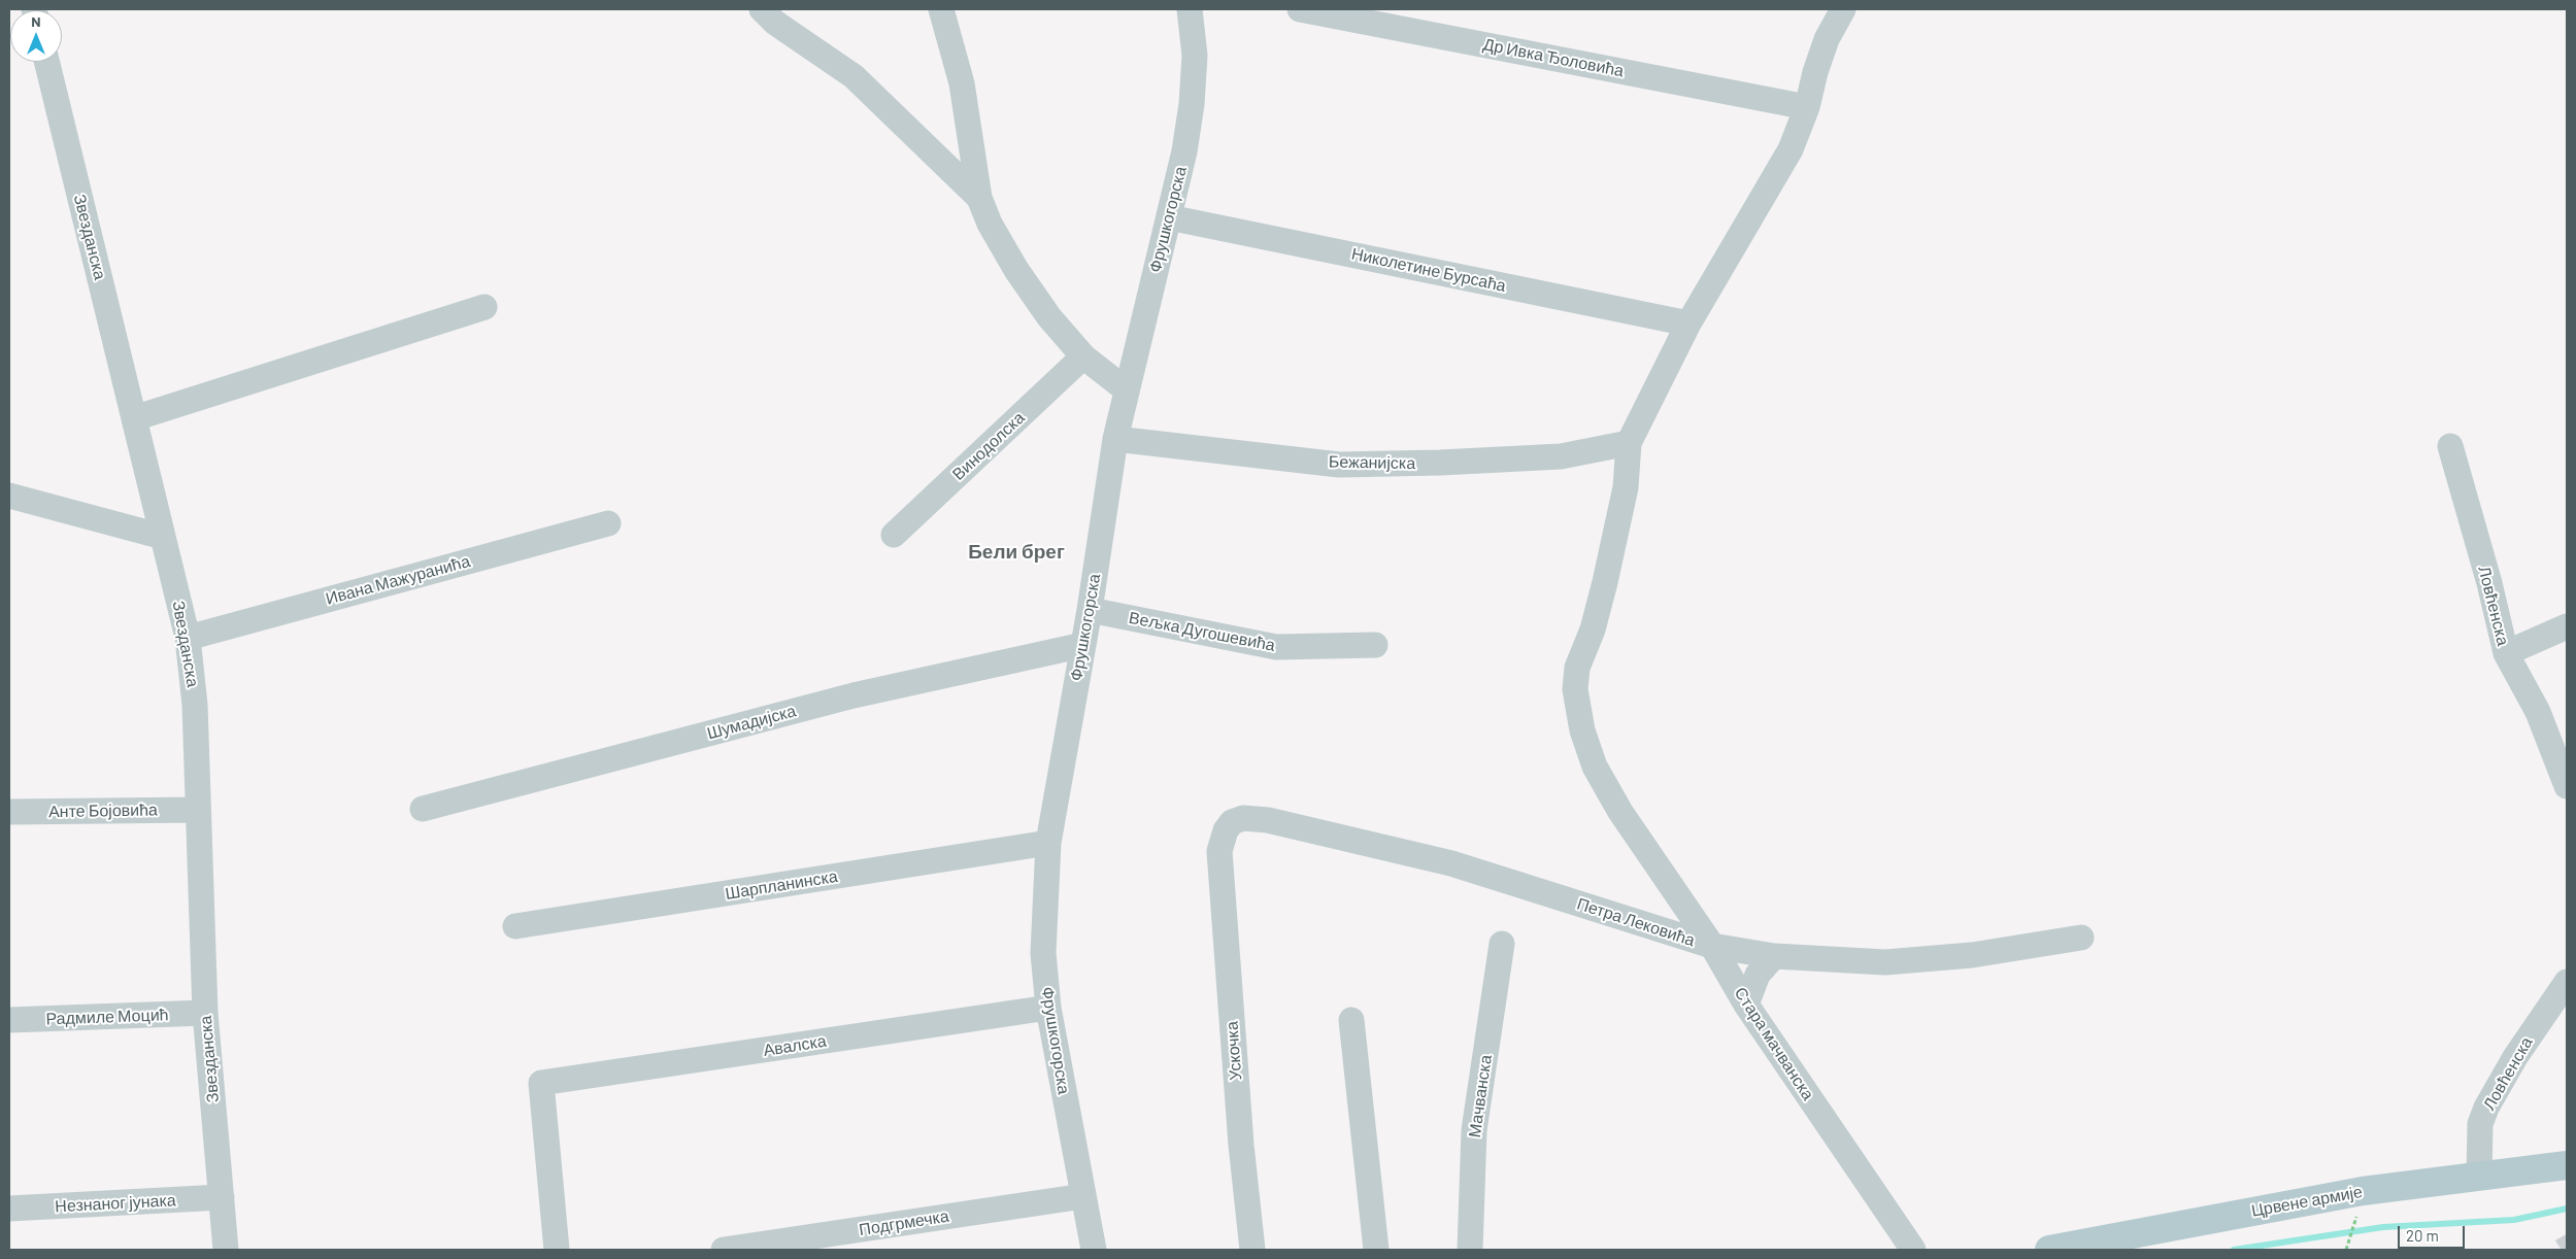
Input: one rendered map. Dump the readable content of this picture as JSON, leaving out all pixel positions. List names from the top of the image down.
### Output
{
  "streets": {
    "main road": ["Црвене армије"],
    "street": [
      "Др Ивка Ђоловића",
      "Фрушкогорска",
      "Звезданска",
      "Николетине Бурсаћа",
      "Винодолска",
      "Бежанијска",
      "Ивана Мажуранића",
      "Ловћенска",
      "Вељка Дугошевића",
      "Шумадијска",
      "Анте Бојовића",
      "Шарпланинска",
      "Петра Лековића",
      "Радмиле Моцић",
      "Стара мачванска",
      "Авалска",
      "Ускочка",
      "Мачванска",
      "Незнаног јунака",
      "Подгрмечка"
    ]
  },
  "crossings": [
    ["Фрушкогорска", "Николетине Бурсаћа"],
    ["Фрушкогорска", "Бежанијска"],
    ["Фрушкогорска", "Вељка Дугошевића"],
    ["Фрушкогорска", "Шумадијска"],
    ["Фрушкогорска", "Шарпланинска"],
    ["Фрушкогорска", "Авалска"],
    ["Фрушкогорска", "Подгрмечка"],
    ["Звезданска", "Ивана Мажуранића"],
    ["Звезданска", "Анте Бојовића"],
    ["Звезданска", "Радмиле Моцић"],
    ["Звезданска", "Незнаног јунака"],
    ["Бежанијска", "Стара мачванска"],
    ["Ловћенска", "Црвене армије"],
    ["Петра Лековића", "Стара мачванска"],
    ["Петра Лековића", "Ускочка"]
  ],
  "districts": ["Бели брег"],
  "scale_bar": "20 m",
  "north": "top"
}
